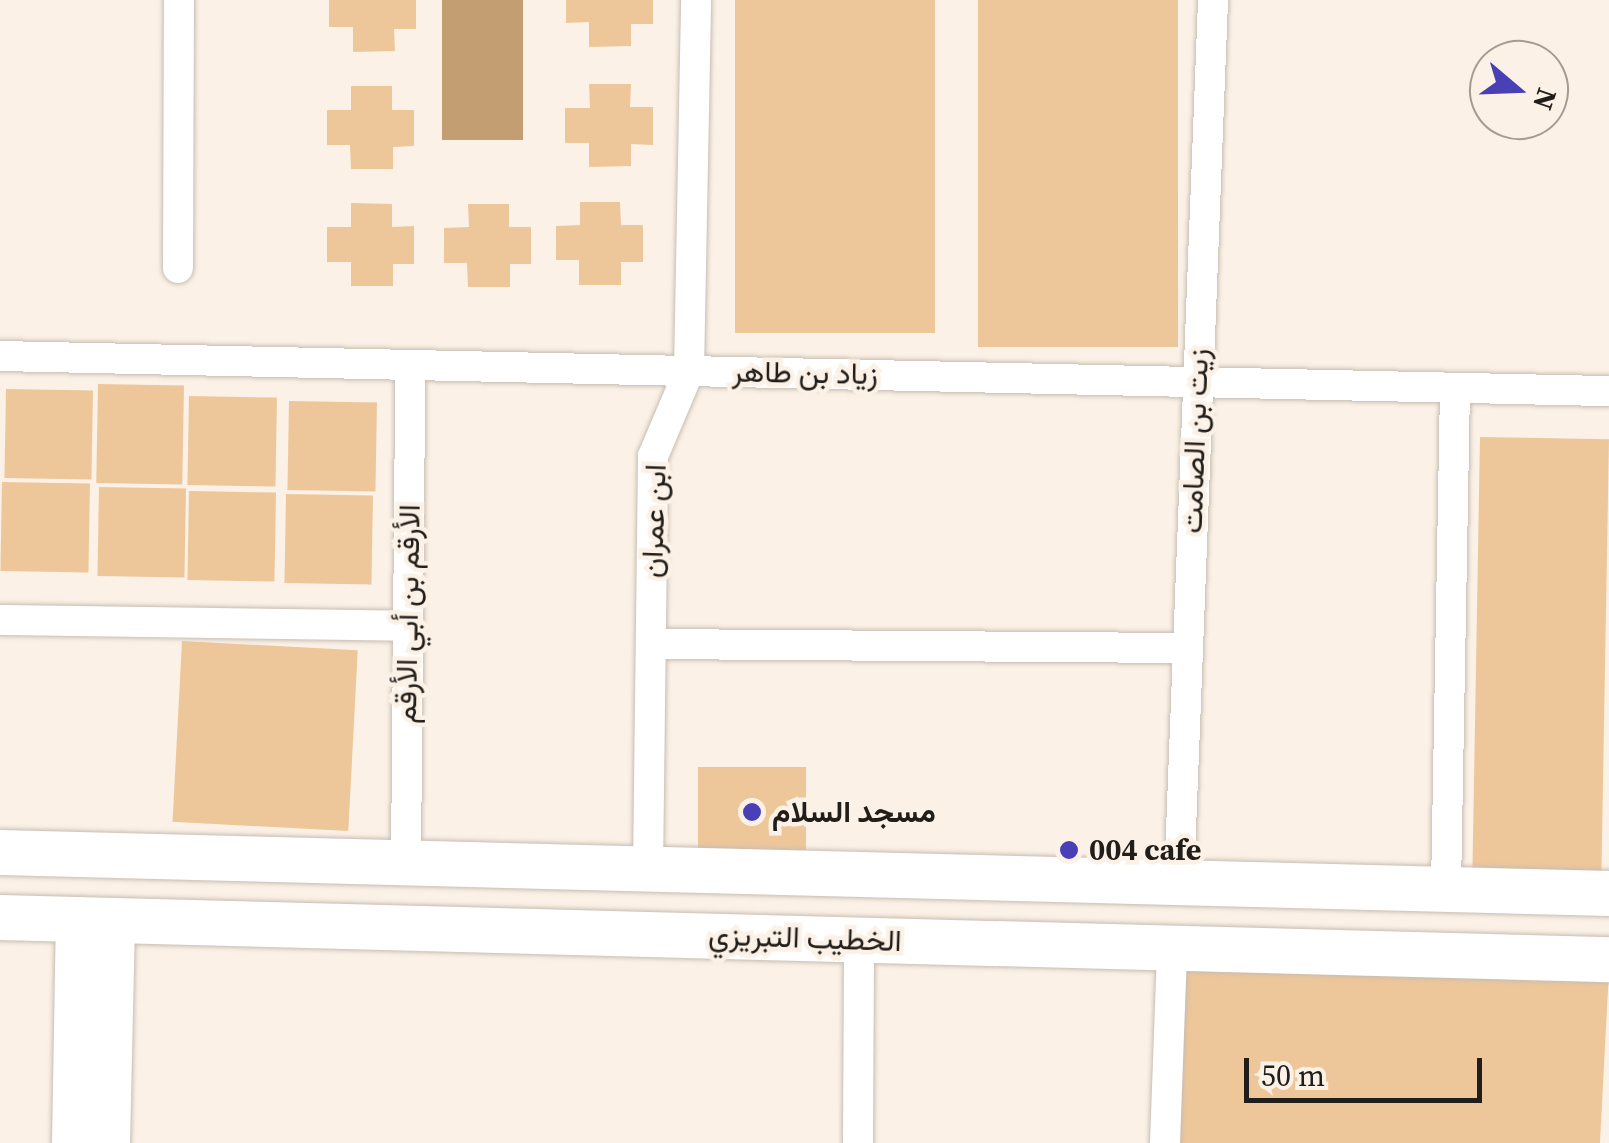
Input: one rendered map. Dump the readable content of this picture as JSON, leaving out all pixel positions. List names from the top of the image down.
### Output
{
  "streets": {
    "street": [
      "زياد بن طاهر",
      "زيت بن الصامت",
      "ابن عمران",
      "الأرقم بن أبي الأرقم",
      "الخطيب التبريزي"
    ]
  },
  "crossings": [
    ["زياد بن طاهر", "زيت بن الصامت"],
    ["زياد بن طاهر", "ابن عمران"],
    ["زياد بن طاهر", "الأرقم بن أبي الأرقم"]
  ],
  "places": ["مسجد السلام", "004 cafe"],
  "scale_bar": "50 m",
  "north": "right"
}
